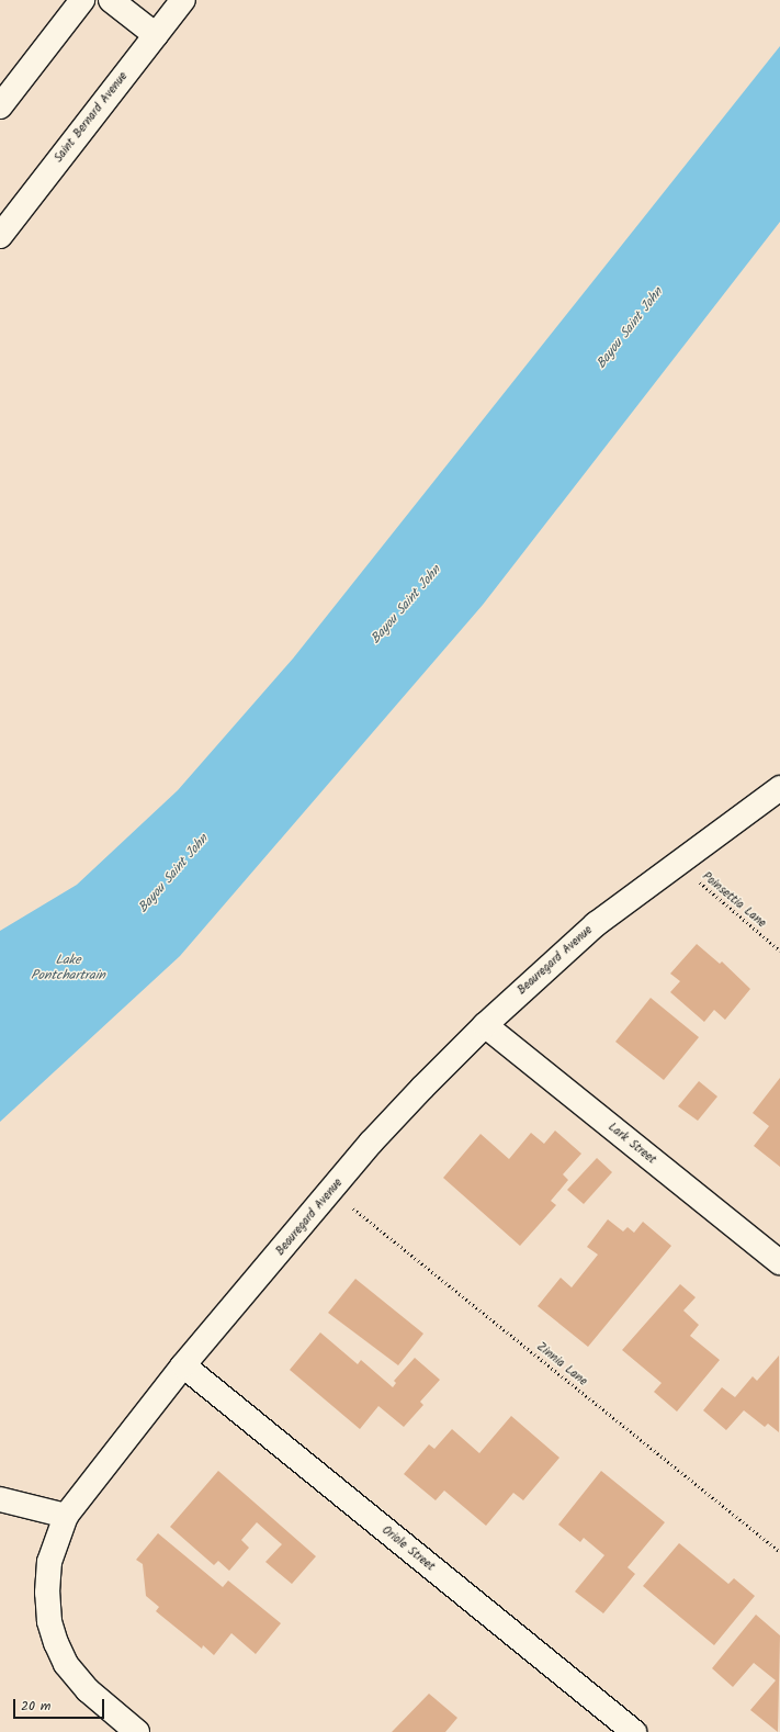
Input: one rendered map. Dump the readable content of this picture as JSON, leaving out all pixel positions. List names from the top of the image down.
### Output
{
  "streets": {
    "street": [
      "Saint Bernard Avenue",
      "Beauregard Avenue",
      "Lark Street",
      "Oriole Street"
    ],
    "path": ["Poinsettia Lane", "Zinnia Lane"]
  },
  "crossings": [
    ["Poinsettia Lane", "Beauregard Avenue"],
    ["Beauregard Avenue", "Lark Street"],
    ["Beauregard Avenue", "Zinnia Lane"],
    ["Beauregard Avenue", "Oriole Street"]
  ],
  "water": ["Bayou Saint John", "Lake Pontchartrain"],
  "scale_bar": "20 m"
}
